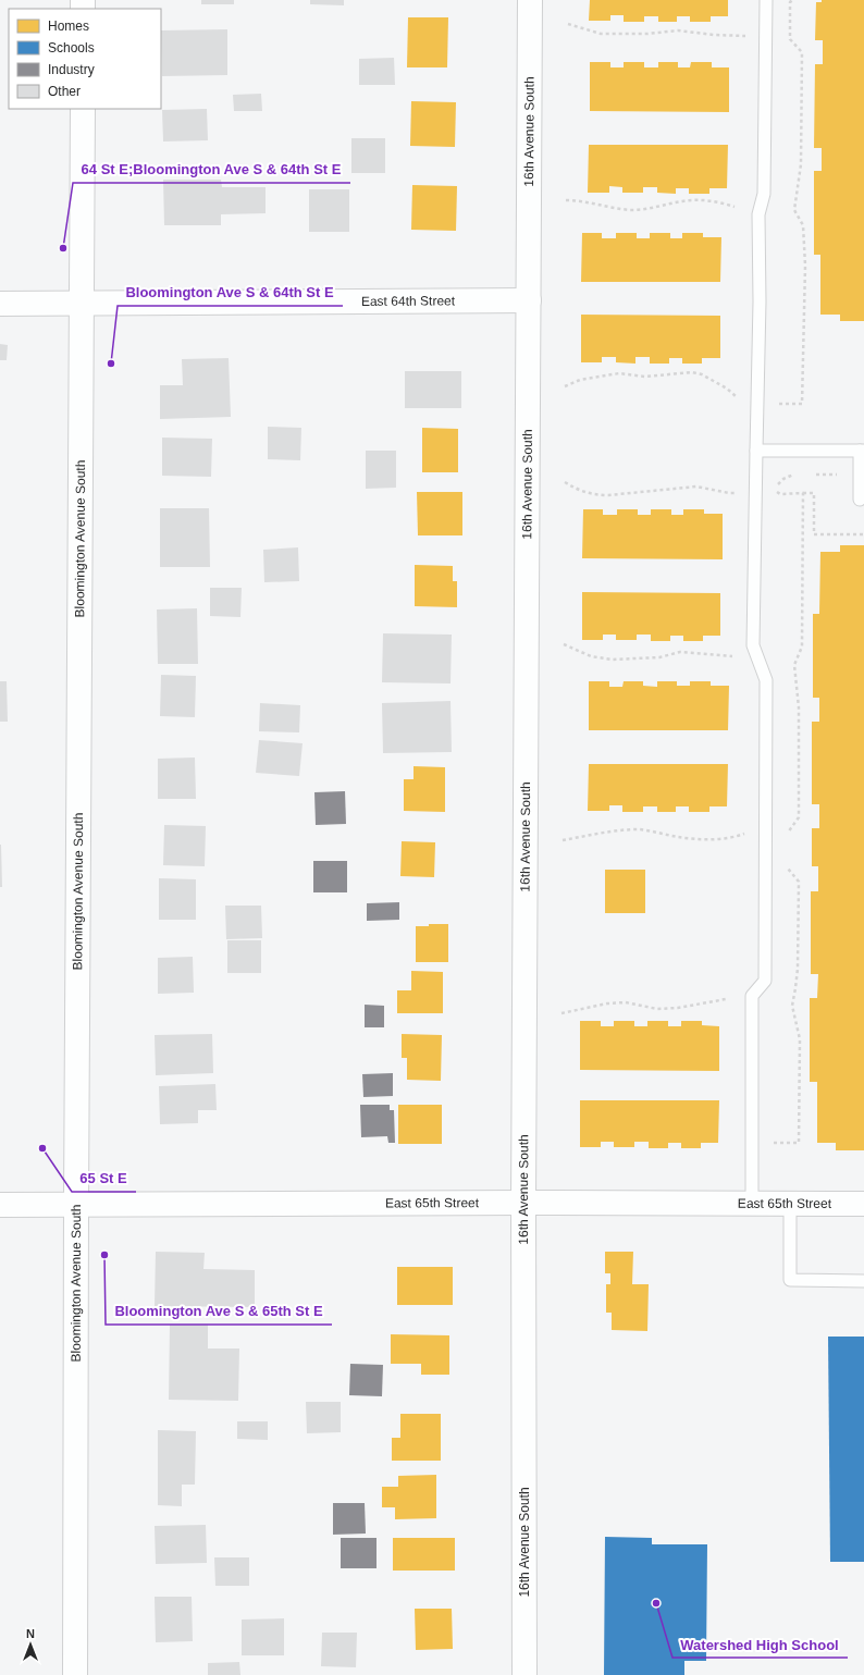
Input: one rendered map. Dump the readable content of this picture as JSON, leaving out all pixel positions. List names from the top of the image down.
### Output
{
  "streets": {
    "street": [
      "16th Avenue South",
      "East 64th Street",
      "Bloomington Avenue South",
      "East 65th Street"
    ]
  },
  "crossings": [
    ["16th Avenue South", "East 64th Street"],
    ["16th Avenue South", "East 65th Street"],
    ["East 64th Street", "Bloomington Avenue South"],
    ["Bloomington Avenue South", "East 65th Street"]
  ],
  "places": [
    "64 St E;Bloomington Ave S & 64th St E",
    "Bloomington Ave S & 64th St E",
    "65 St E",
    "Bloomington Ave S & 65th St E",
    "Watershed High School"
  ],
  "legend": [
    "Homes",
    "Schools",
    "Industry",
    "Other"
  ],
  "north": "top"
}
